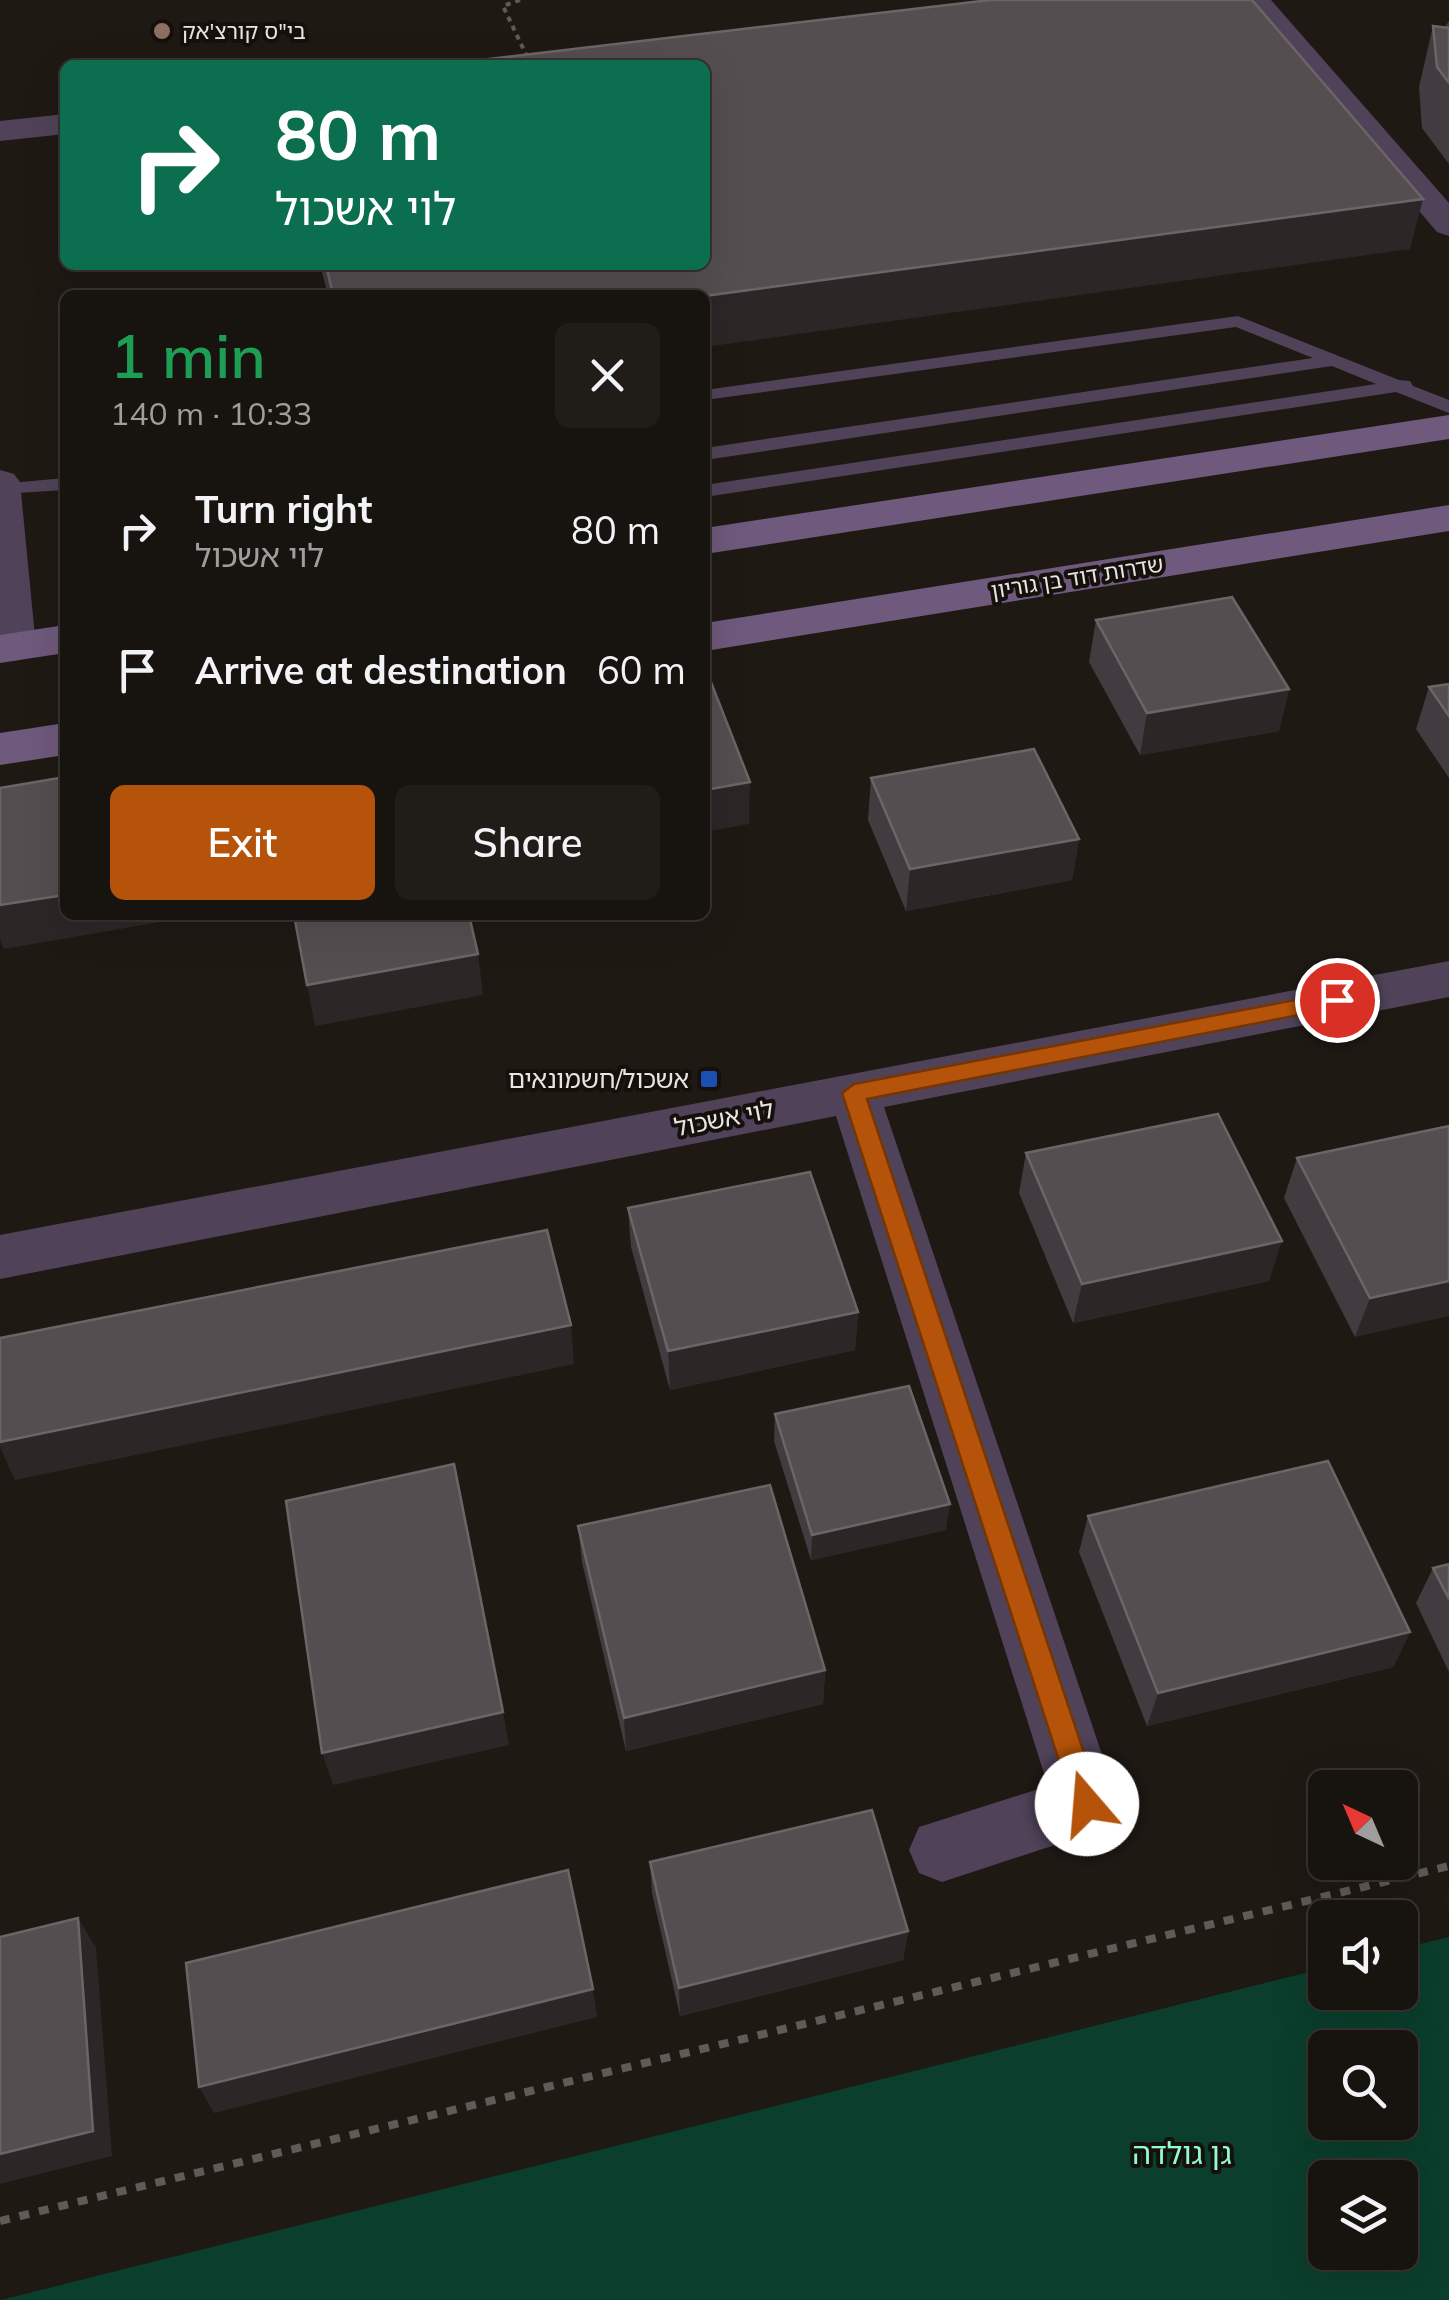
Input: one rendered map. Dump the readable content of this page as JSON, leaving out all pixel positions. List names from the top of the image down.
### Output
{
  "streets": {
    "main road": ["שדרות דוד בן גוריון"],
    "street": ["לוי אשכול"]
  },
  "parks": ["גן גולדה"],
  "places": {
    "other": ["בי\"ס קורצ'אק"],
    "transit": ["אשכול/חשמונאים"]
  },
  "north": "top left",
  "page": {
    "turn": ["80 m", "לוי אשכול"],
    "heading": ["1 min", "140 m · 10:33"],
    "list": [
      {
        "name": "Turn right",
        "note": "לוי אשכול",
        "value": "80 m"
      },
      {
        "name": "Arrive at destination",
        "value": "60 m"
      }
    ],
    "buttons": ["Exit", "Share"]
  }
}
